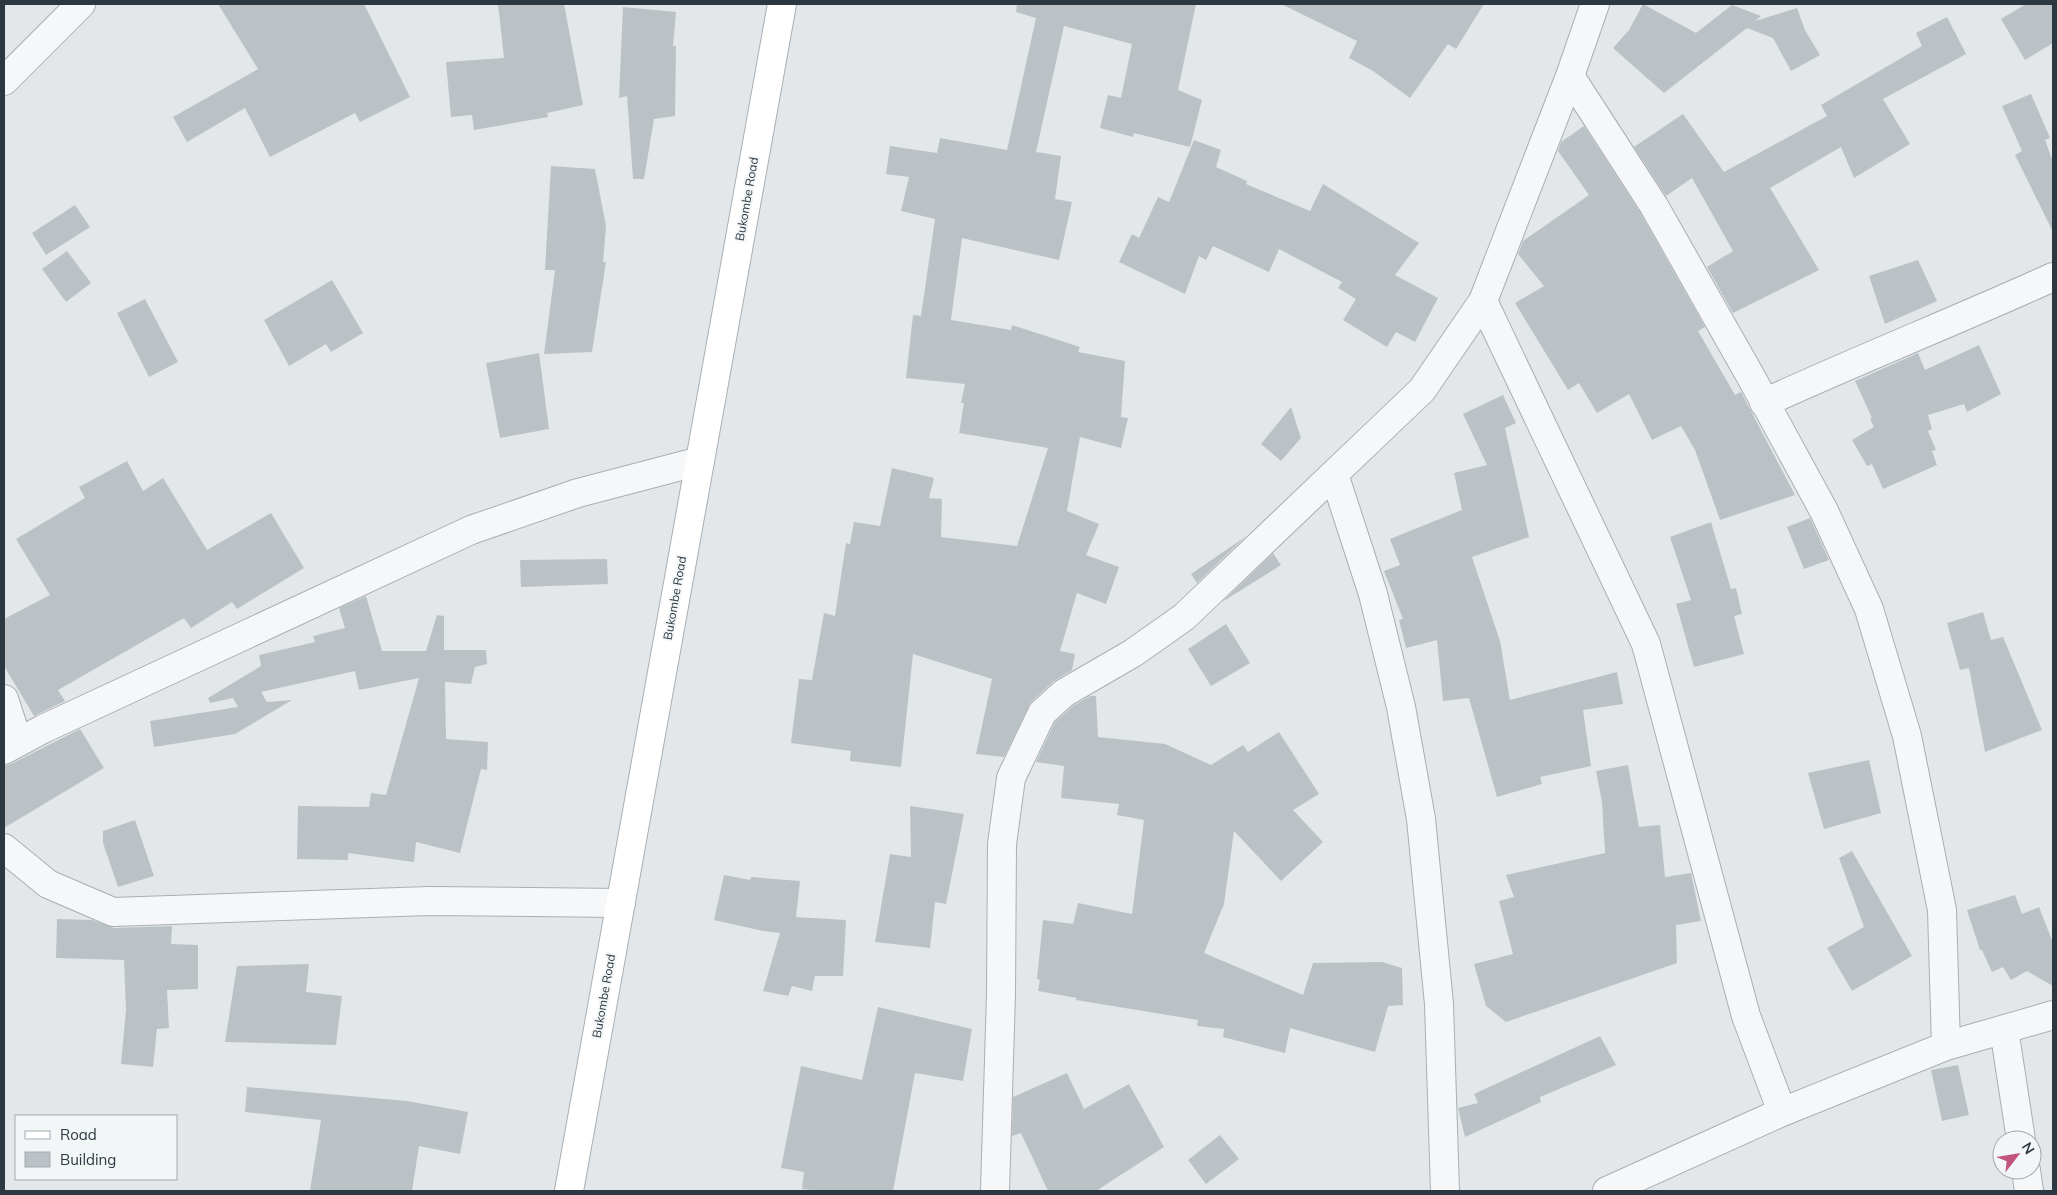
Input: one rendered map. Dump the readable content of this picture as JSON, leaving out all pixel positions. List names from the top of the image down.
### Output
{
  "streets": {
    "main road": ["Bukombe Road"]
  },
  "legend": ["Road", "Building"],
  "north": "top right"
}
